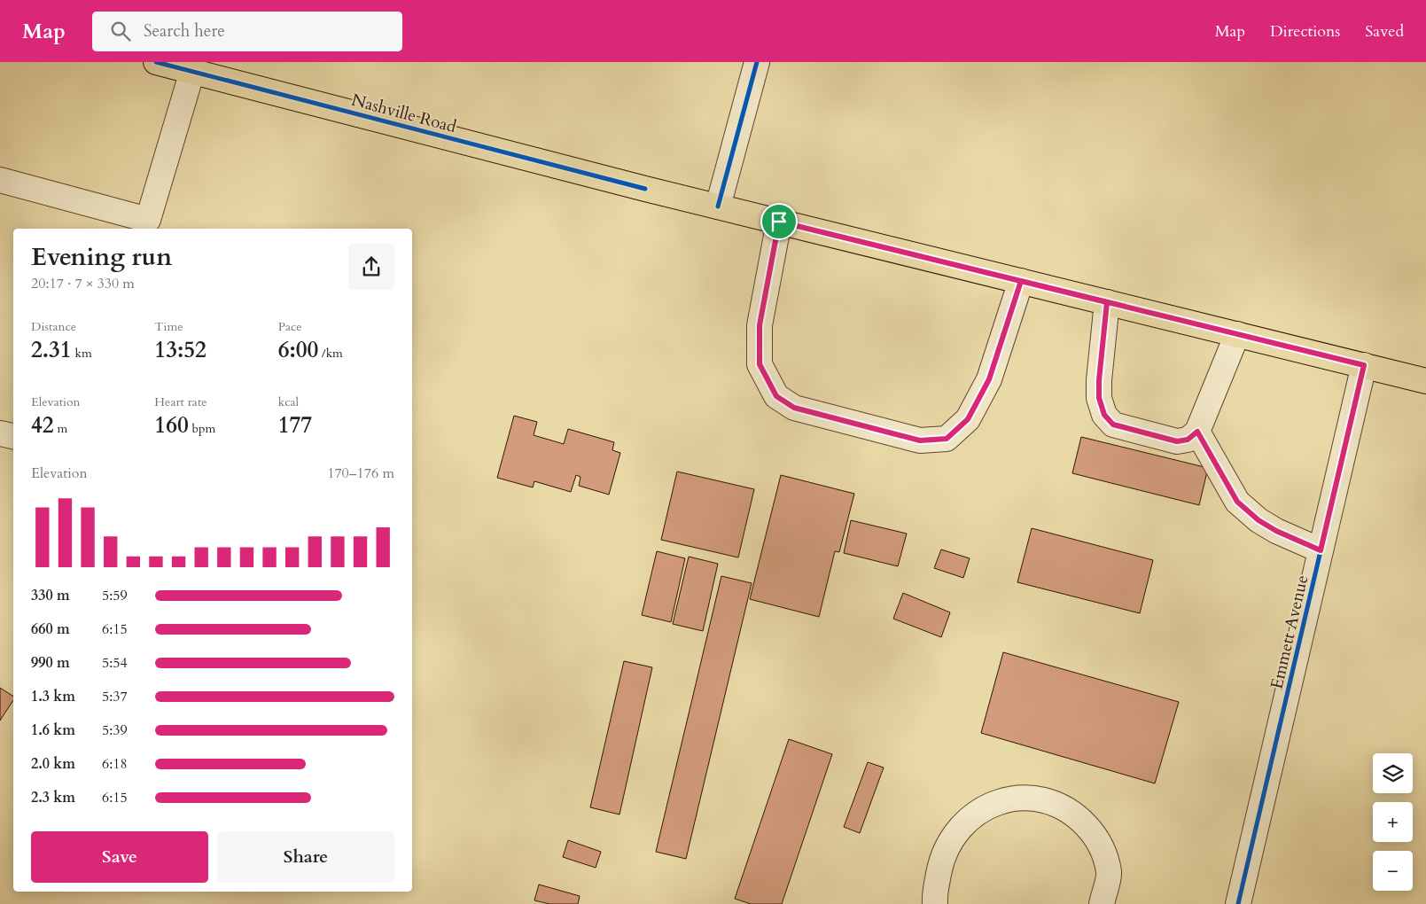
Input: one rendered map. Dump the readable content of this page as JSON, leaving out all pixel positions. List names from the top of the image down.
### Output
{
  "streets": {
    "main road": ["Nashville Road"],
    "street": ["Emmett Avenue"]
  },
  "crossings": [
    ["Nashville Road", "Emmett Avenue"]
  ],
  "page": {
    "header": "Map",
    "search": "Search here",
    "nav": ["Map", "Directions", "Saved"],
    "heading": ["Evening run", "20:17 · 7 × 330 m"],
    "stats": [
      ["Distance", "2.31 km"],
      ["Time", "13:52"],
      ["Pace", "6:00 /km"],
      ["Elevation", "42 m"],
      ["Heart rate", "160 bpm"],
      ["kcal", "177"]
    ],
    "chart": ["Elevation", "170–176 m"],
    "list": [
      {
        "name": "330 m",
        "note": "5:59"
      },
      {
        "name": "660 m",
        "note": "6:15"
      },
      {
        "name": "990 m",
        "note": "5:54"
      },
      {
        "name": "1.3 km",
        "note": "5:37"
      },
      {
        "name": "1.6 km",
        "note": "5:39"
      },
      {
        "name": "2.0 km",
        "note": "6:18"
      },
      {
        "name": "2.3 km",
        "note": "6:15"
      }
    ],
    "map_buttons": ["+", "−"],
    "buttons": ["Save", "Share"]
  }
}
